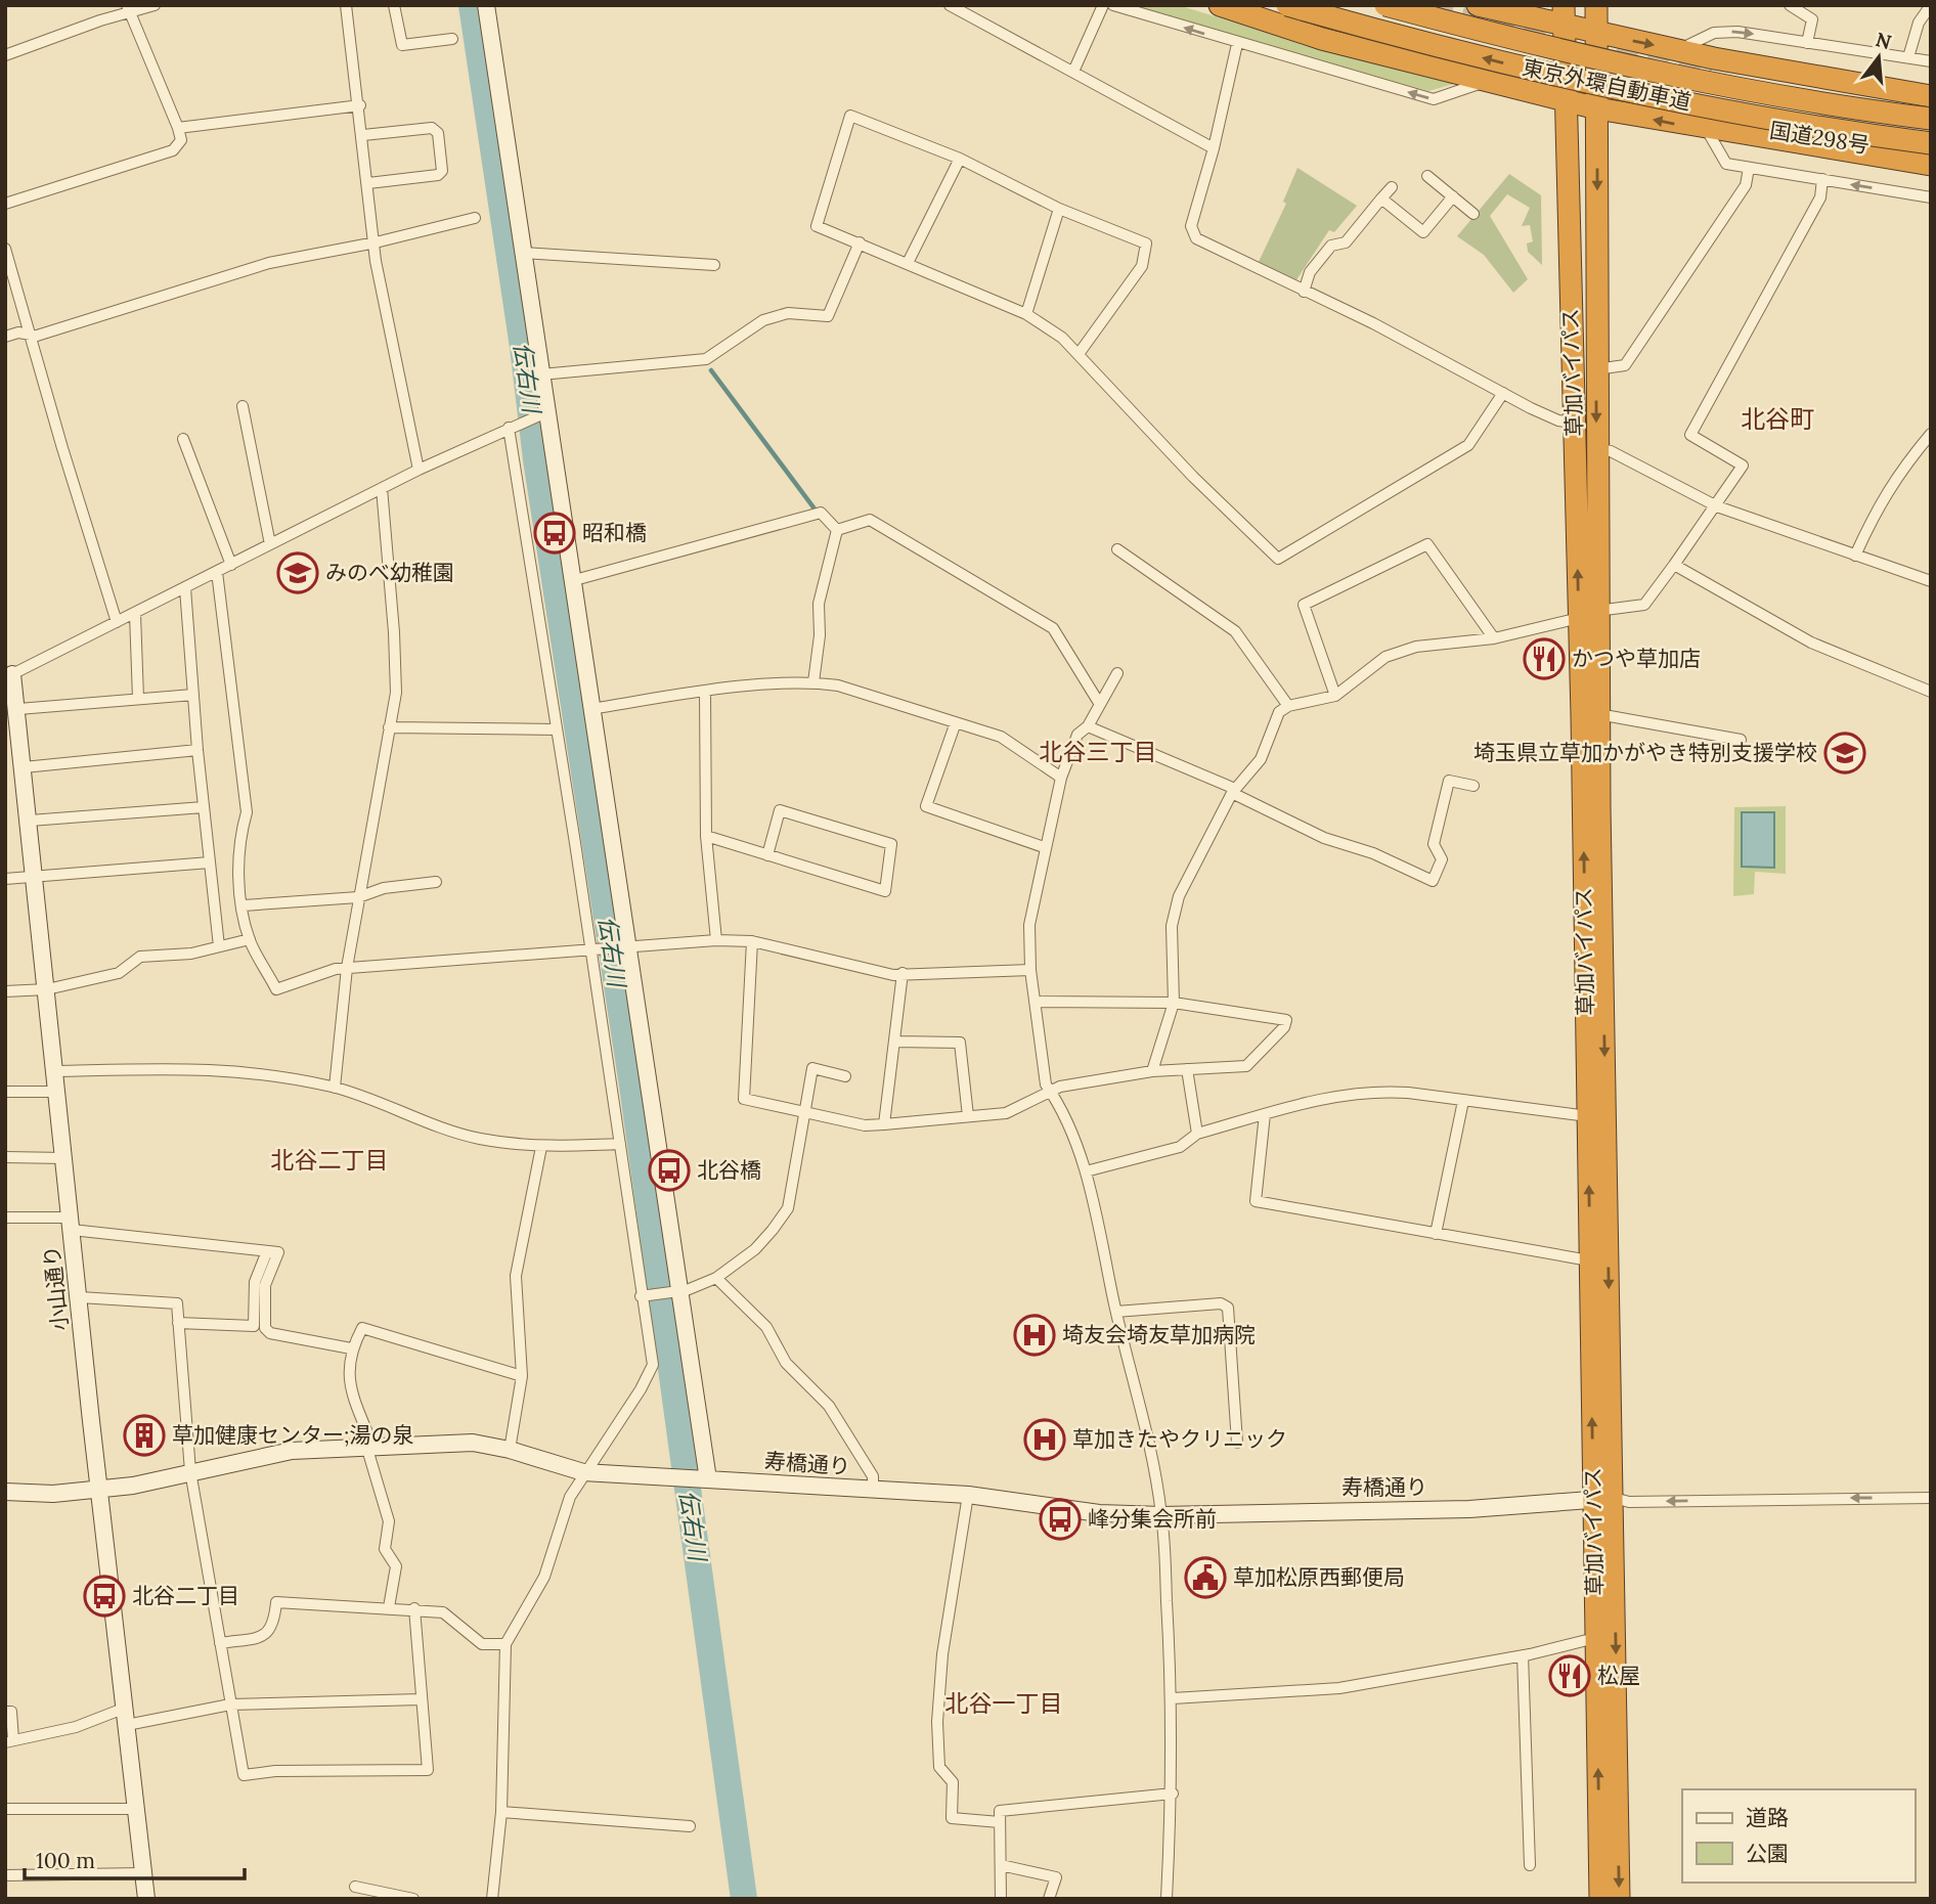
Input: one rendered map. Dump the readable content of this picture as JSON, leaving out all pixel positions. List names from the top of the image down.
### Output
{
  "streets": {
    "highway": ["東京外環自動車道", "国道298号", "草加バイパス"],
    "street": ["小山通り", "寿橋通り"]
  },
  "crossings": [
    ["草加バイパス", "寿橋通り"],
    ["小山通り", "寿橋通り"]
  ],
  "districts": [
    "北谷町",
    "北谷三丁目",
    "北谷二丁目",
    "北谷一丁目"
  ],
  "water": ["伝右川"],
  "places": {
    "bus stop": [
      "昭和橋",
      "北谷橋",
      "峰分集会所前",
      "北谷二丁目"
    ],
    "school or university": ["みのべ幼稚園", "埼玉県立草加かがやき特別支援学校"],
    "restaurant": ["かつや草加店", "松屋"],
    "hospital": ["埼友会埼友草加病院", "草加きたやクリニック"],
    "building": ["草加健康センター;湯の泉"],
    "public building": ["草加松原西郵便局"]
  },
  "legend": ["道路", "公園"],
  "scale_bar": "100 m",
  "north": "top"
}
